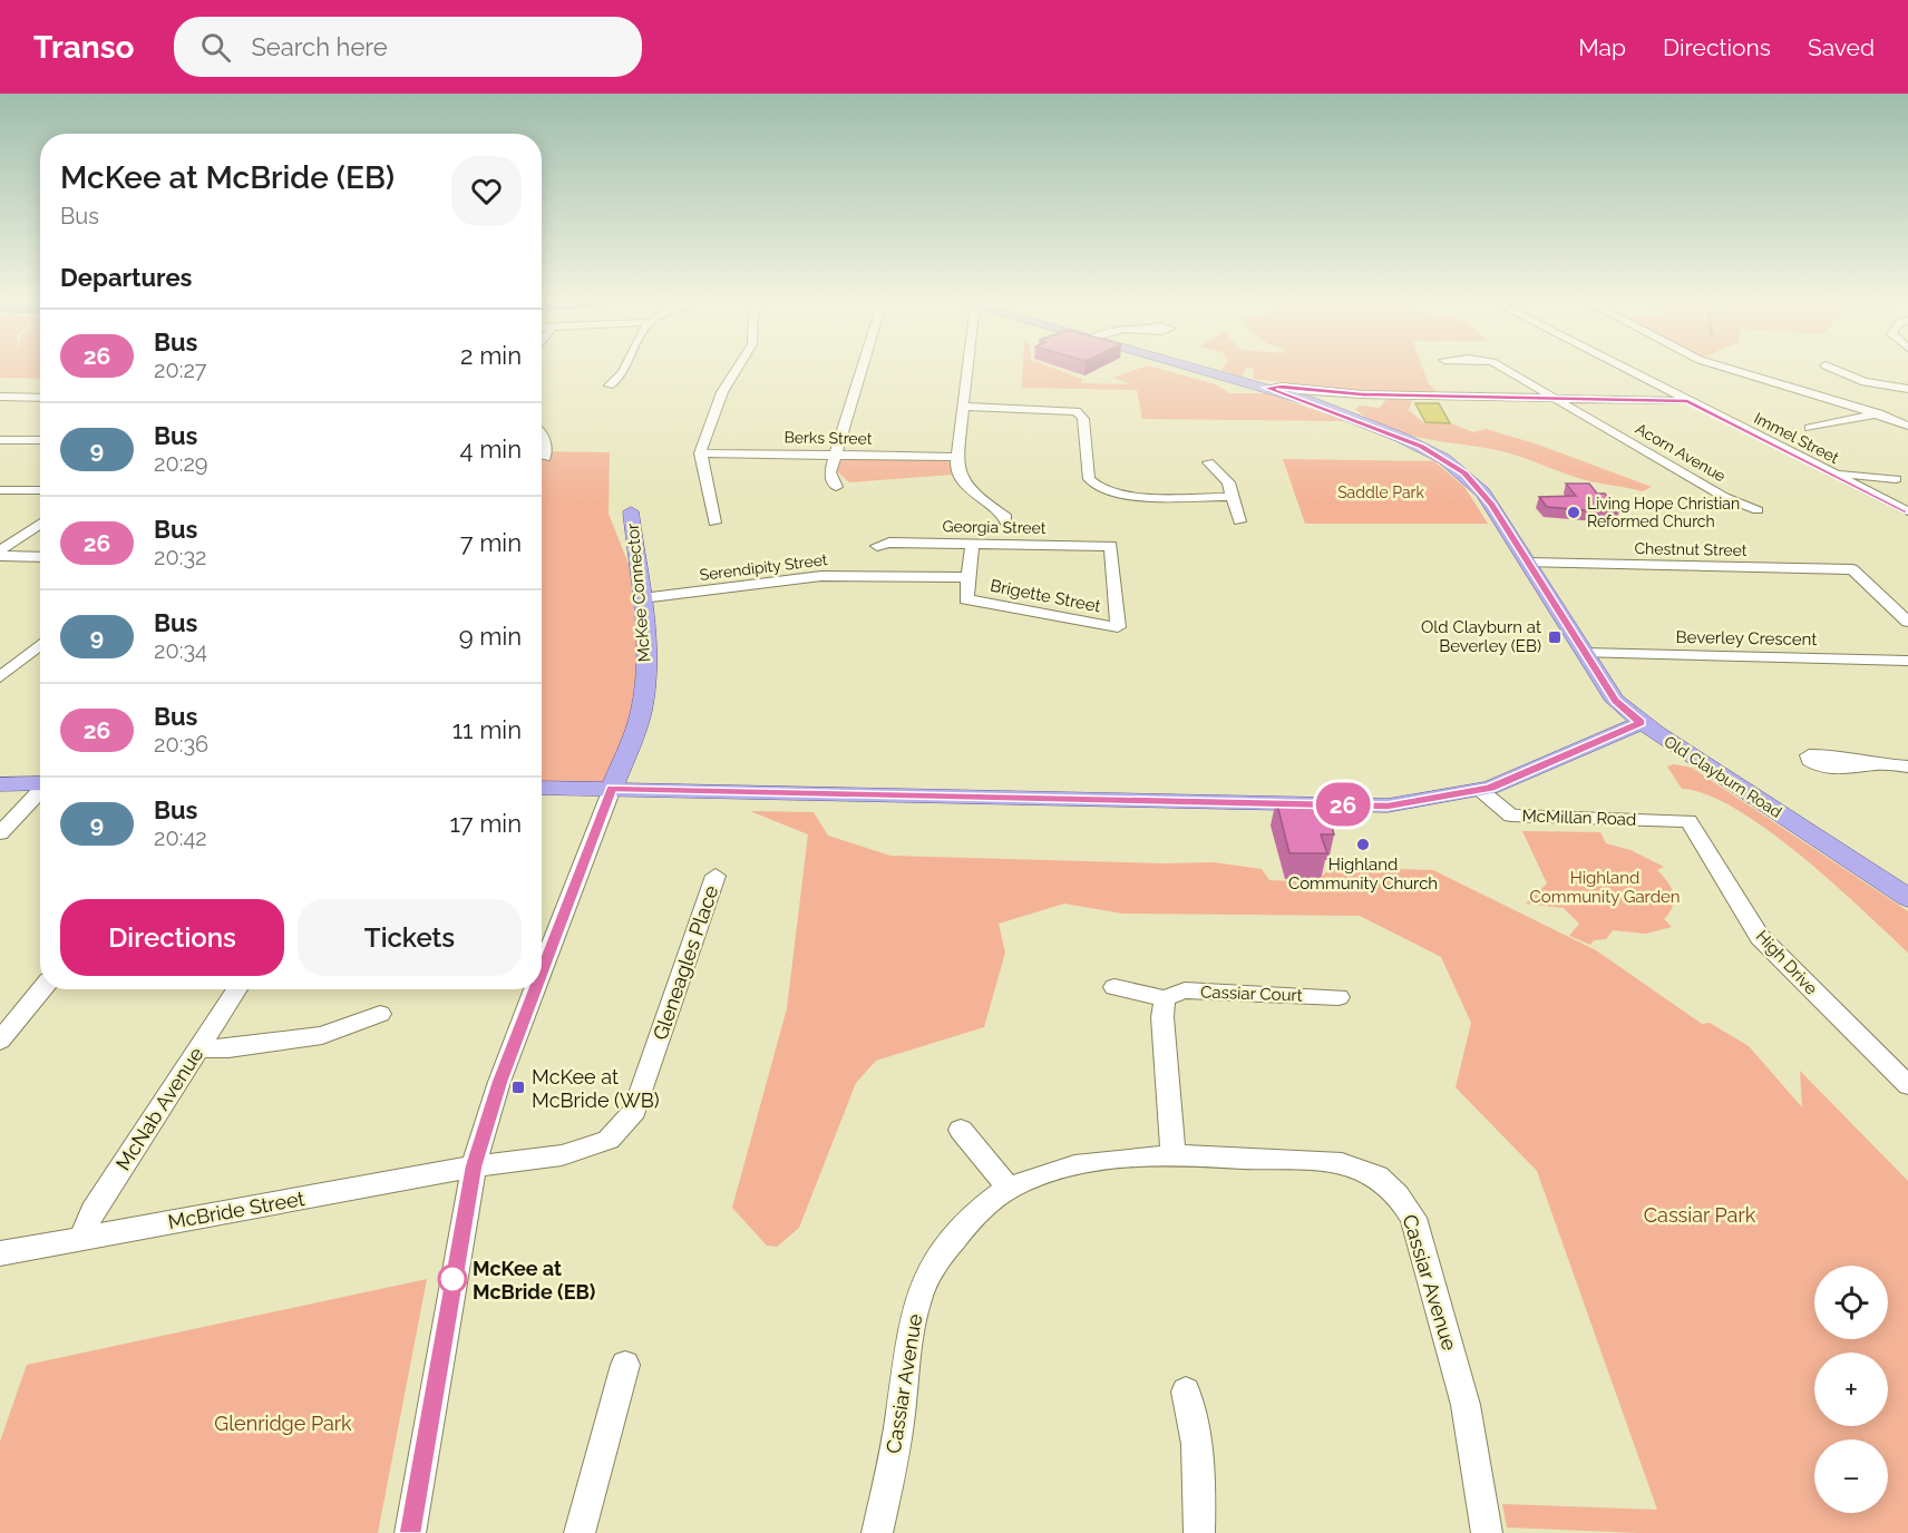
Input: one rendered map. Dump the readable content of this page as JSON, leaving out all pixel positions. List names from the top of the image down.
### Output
{
  "streets": {
    "main road": ["McKee Connector", "Old Clayburn Road"],
    "street": [
      "Berks Street",
      "Immel Street",
      "Acorn Avenue",
      "Georgia Street",
      "Chestnut Street",
      "Serendipity Street",
      "Brigette Street",
      "Beverley Crescent",
      "McMillan Road",
      "Gleneagles Place",
      "High Drive",
      "Cassiar Court",
      "McNab Avenue",
      "McBride Street",
      "Cassiar Avenue"
    ]
  },
  "crossings": [
    ["Georgia Street", "Brigette Street"],
    ["Chestnut Street", "Old Clayburn Road"],
    ["Serendipity Street", "McKee Connector"],
    ["Serendipity Street", "Brigette Street"],
    ["Beverley Crescent", "Old Clayburn Road"],
    ["McMillan Road", "High Drive"],
    ["Gleneagles Place", "McBride Street"],
    ["McNab Avenue", "McBride Street"]
  ],
  "parks": [
    "Saddle Park",
    "Highland Community Garden",
    "Cassiar Park",
    "Glenridge Park"
  ],
  "places": {
    "other": ["Living Hope Christian Reformed Church", "Highland Community Church", "McKee at McBride (EB)"],
    "transit": ["Old Clayburn at Beverley (EB)", "McKee at McBride (WB)"]
  },
  "lines": ["bus line 26"],
  "page": {
    "header": "Transo",
    "search": "Search here",
    "nav": ["Map", "Directions", "Saved"],
    "on_map": "26",
    "heading": [
      ["McKee at McBride (EB)", "Bus"],
      "Departures"
    ],
    "list": [
      {
        "mark": "26",
        "name": "Bus",
        "note": "20:27",
        "value": "2 min"
      },
      {
        "mark": "9",
        "name": "Bus",
        "note": "20:29",
        "value": "4 min"
      },
      {
        "mark": "26",
        "name": "Bus",
        "note": "20:32",
        "value": "7 min"
      },
      {
        "mark": "9",
        "name": "Bus",
        "note": "20:34",
        "value": "9 min"
      },
      {
        "mark": "26",
        "name": "Bus",
        "note": "20:36",
        "value": "11 min"
      },
      {
        "mark": "9",
        "name": "Bus",
        "note": "20:42",
        "value": "17 min"
      }
    ],
    "buttons": ["Directions", "Tickets"],
    "map_buttons": ["+", "−"]
  }
}
